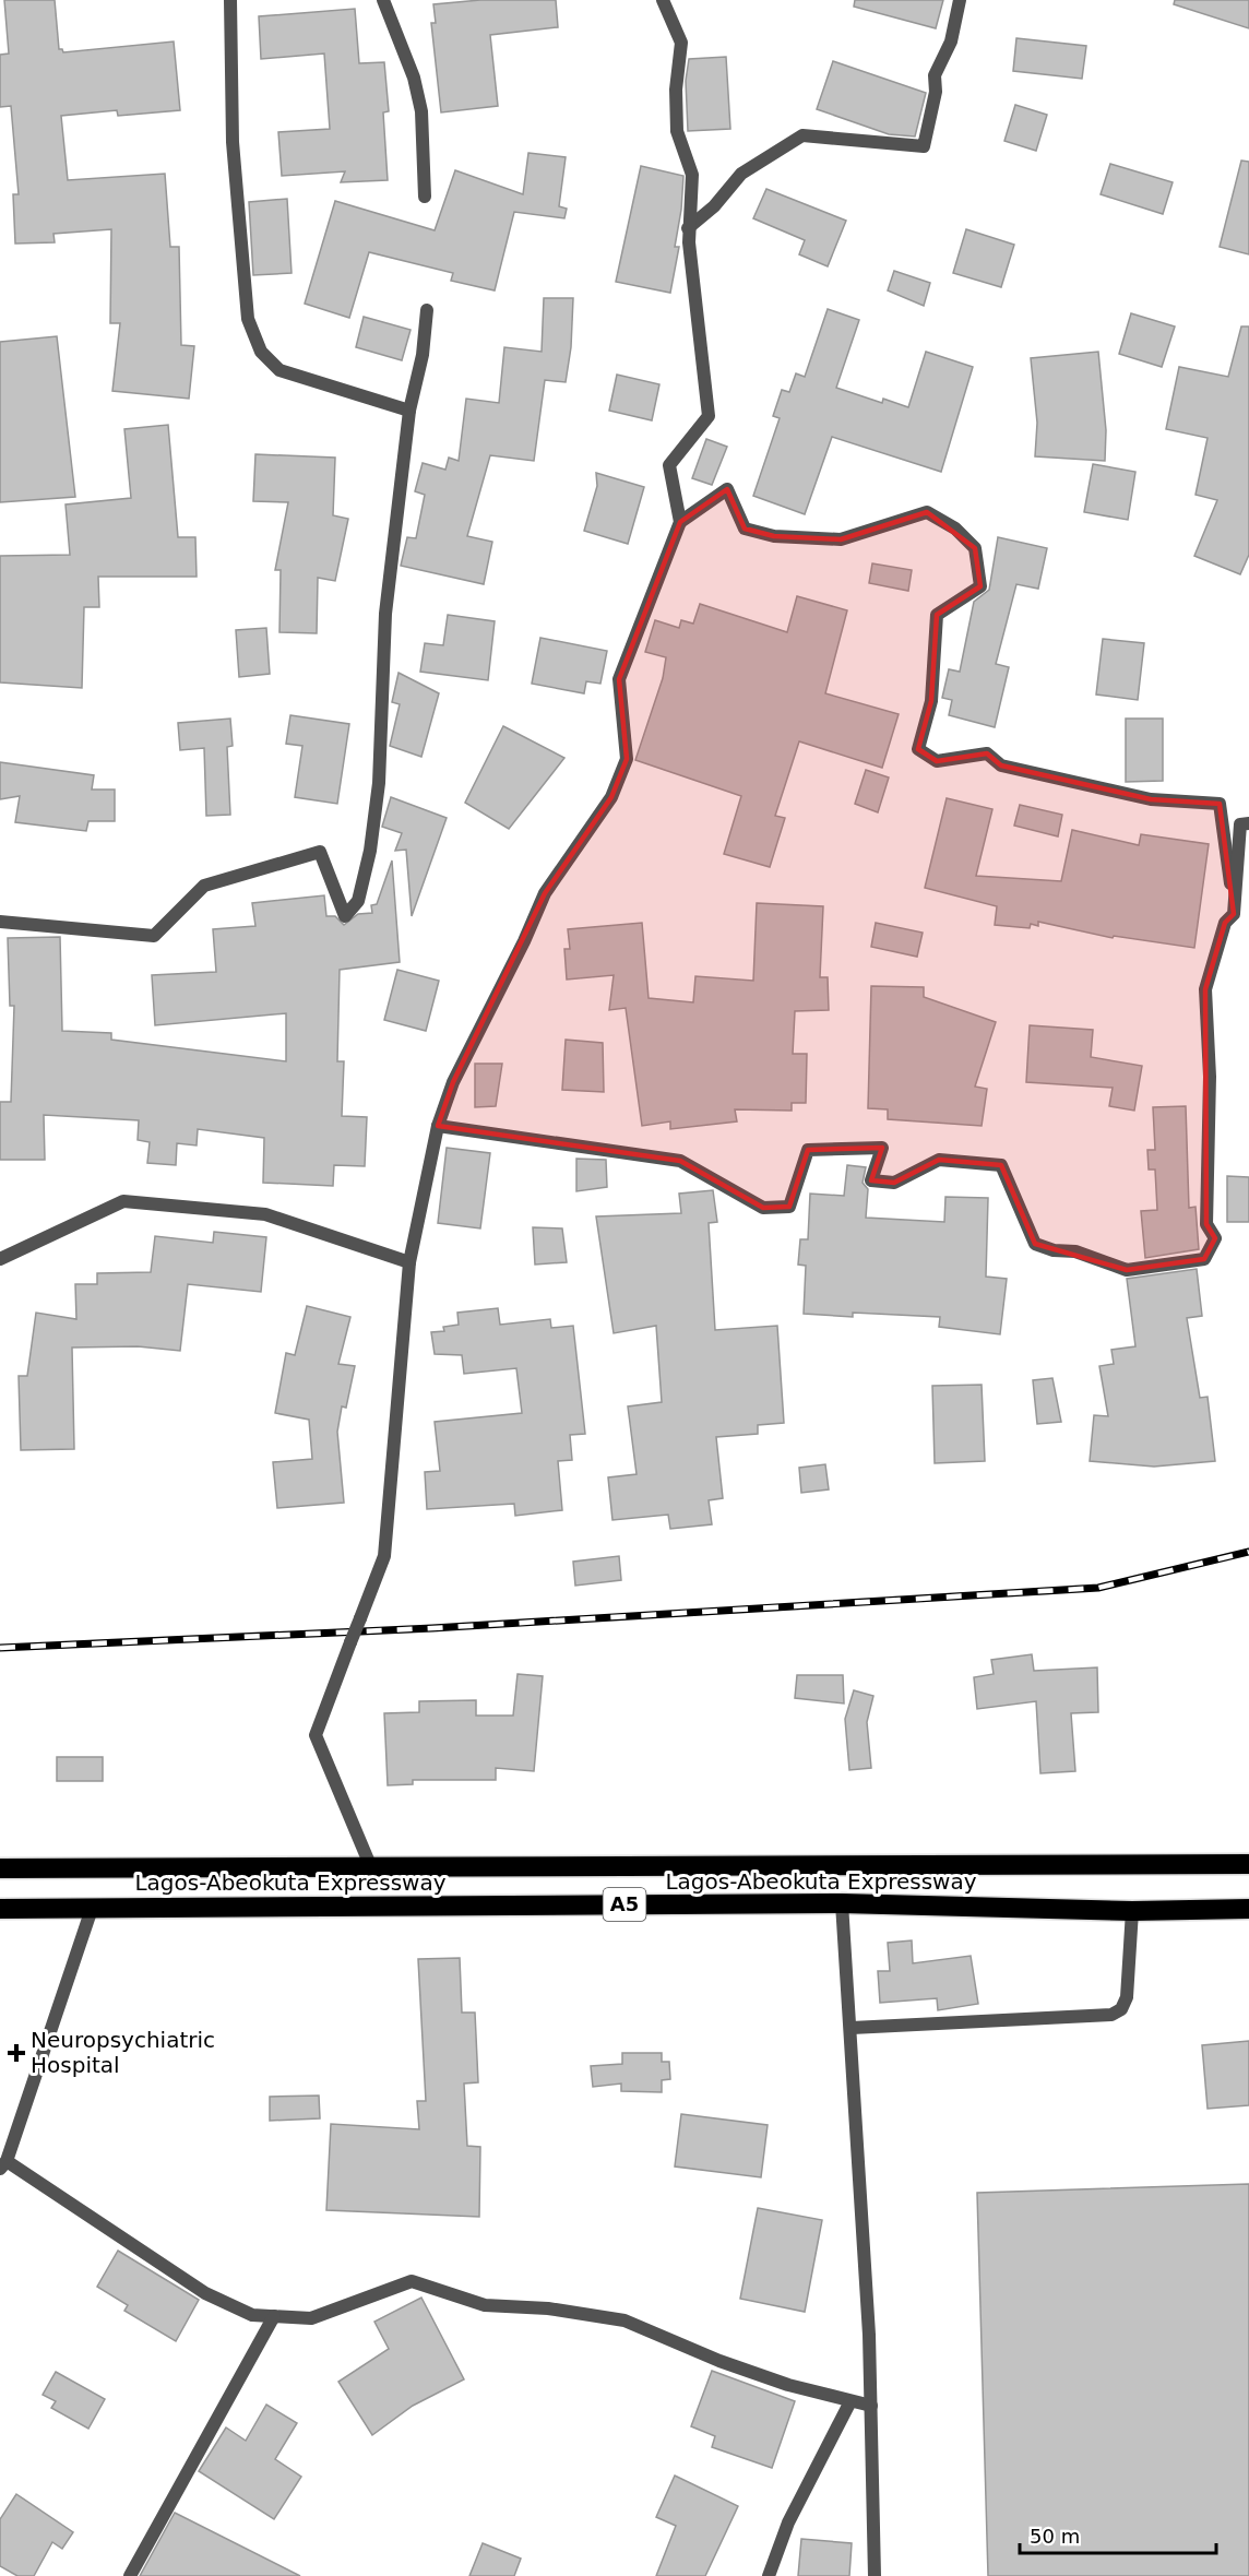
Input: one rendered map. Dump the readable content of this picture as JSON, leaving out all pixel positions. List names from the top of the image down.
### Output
{
  "streets": {
    "highway": ["Lagos-Abeokuta Expressway", "A5"]
  },
  "places": {
    "health": ["Neuropsychiatric Hospital"]
  },
  "scale_bar": "50 m"
}
